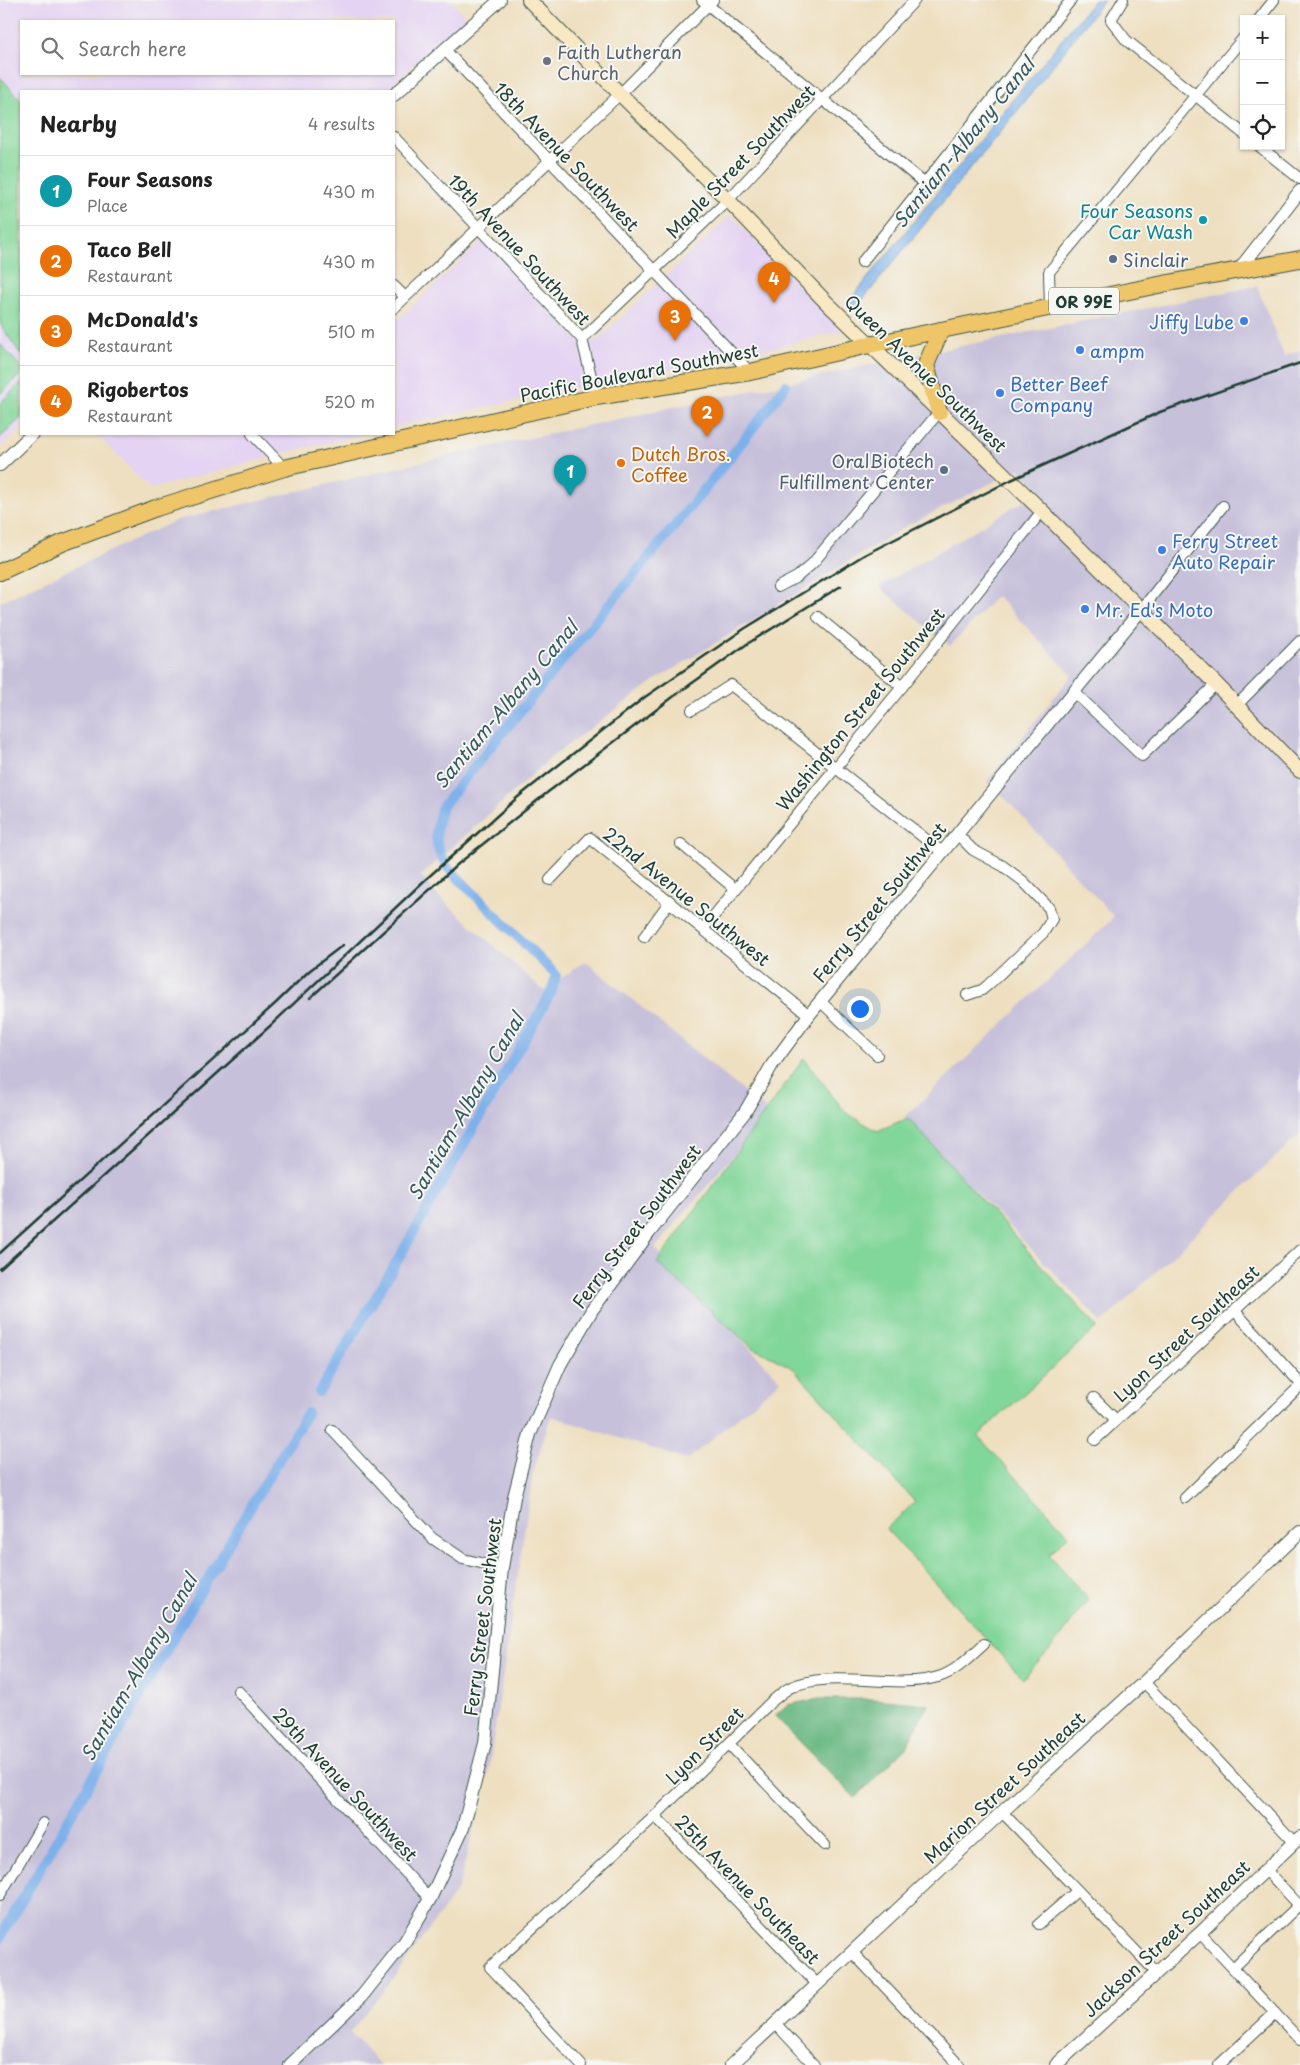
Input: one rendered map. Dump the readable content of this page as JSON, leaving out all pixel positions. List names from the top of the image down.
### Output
{
  "streets": {
    "main road": ["OR 99E", "Pacific Boulevard Southwest", "Queen Avenue Southwest"],
    "street": [
      "18th Avenue Southwest",
      "Maple Street Southwest",
      "19th Avenue Southwest",
      "Washington Street Southwest",
      "22nd Avenue Southwest",
      "Ferry Street Southwest",
      "Lyon Street Southeast",
      "Lyon Street",
      "29th Avenue Southwest",
      "Marion Street Southeast",
      "25th Avenue Southeast",
      "Jackson Street Southeast"
    ]
  },
  "crossings": [
    ["18th Avenue Southwest", "Maple Street Southwest"],
    ["18th Avenue Southwest", "Pacific Boulevard Southwest"],
    ["Maple Street Southwest", "19th Avenue Southwest"],
    ["Maple Street Southwest", "Queen Avenue Southwest"],
    ["19th Avenue Southwest", "Pacific Boulevard Southwest"],
    ["Pacific Boulevard Southwest", "Queen Avenue Southwest"],
    ["Queen Avenue Southwest", "Washington Street Southwest"],
    ["Queen Avenue Southwest", "Ferry Street Southwest"],
    ["Washington Street Southwest", "22nd Avenue Southwest"],
    ["22nd Avenue Southwest", "Ferry Street Southwest"],
    ["Ferry Street Southwest", "29th Avenue Southwest"],
    ["Lyon Street", "25th Avenue Southeast"],
    ["Marion Street Southeast", "25th Avenue Southeast"]
  ],
  "water": ["Santiam-Albany Canal"],
  "places": [
    "Faith Lutheran Church",
    "Four Seasons Car Wash",
    "Sinclair",
    "Jiffy Lube",
    "ampm",
    "Better Beef Company",
    "Dutch Bros. Coffee",
    "OralBiotech Fulfillment Center",
    "Ferry Street Auto Repair",
    "Mr. Ed's Moto"
  ],
  "page": {
    "map_buttons": ["+", "−"],
    "search": "Search here",
    "heading": ["Nearby", "4 results"],
    "list": [
      {
        "mark": "1",
        "name": "Four Seasons",
        "note": "Place",
        "value": "430 m"
      },
      {
        "mark": "2",
        "name": "Taco Bell",
        "note": "Restaurant",
        "value": "430 m"
      },
      {
        "mark": "3",
        "name": "McDonald's",
        "note": "Restaurant",
        "value": "510 m"
      },
      {
        "mark": "4",
        "name": "Rigobertos",
        "note": "Restaurant",
        "value": "520 m"
      }
    ],
    "pins": [
      "4",
      "3",
      "2",
      "1"
    ]
  }
}
